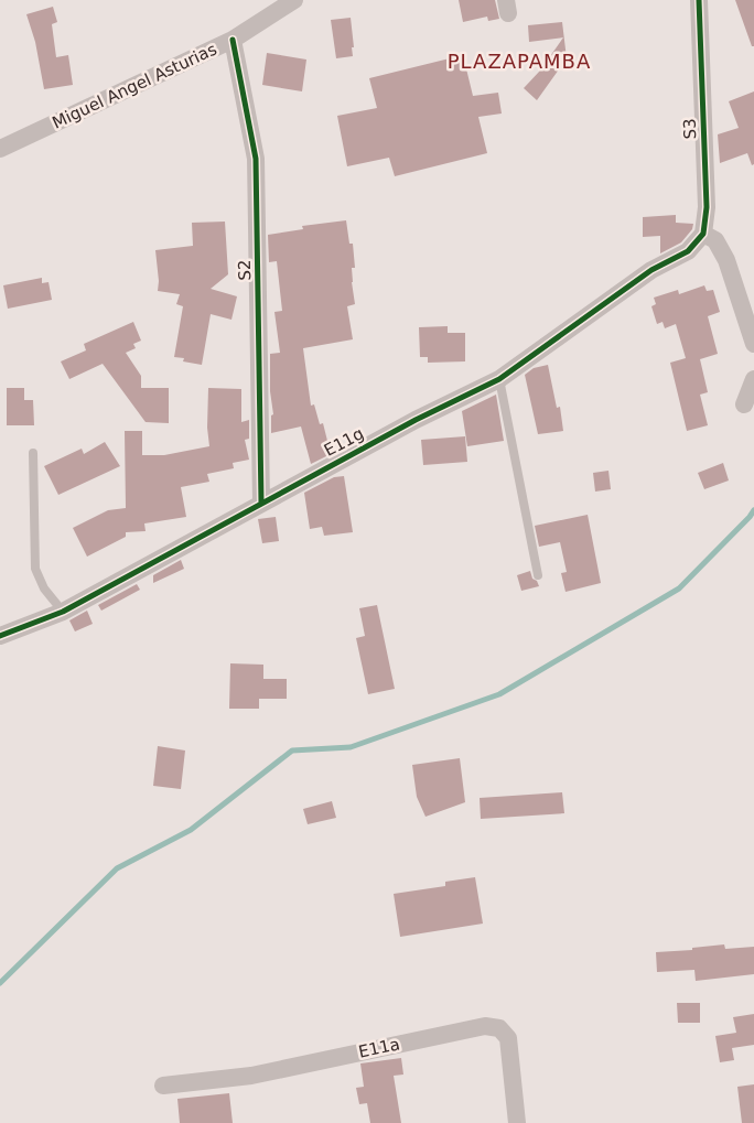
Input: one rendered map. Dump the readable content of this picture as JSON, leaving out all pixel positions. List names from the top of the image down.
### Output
{
  "streets": {
    "street": [
      "Miguel Angel Asturias",
      "S3",
      "S2",
      "E11g",
      "E11a"
    ]
  },
  "crossings": [
    ["Miguel Angel Asturias", "S2"],
    ["S3", "E11g"],
    ["S2", "E11g"]
  ],
  "districts": ["PLAZAPAMBA"]
}
